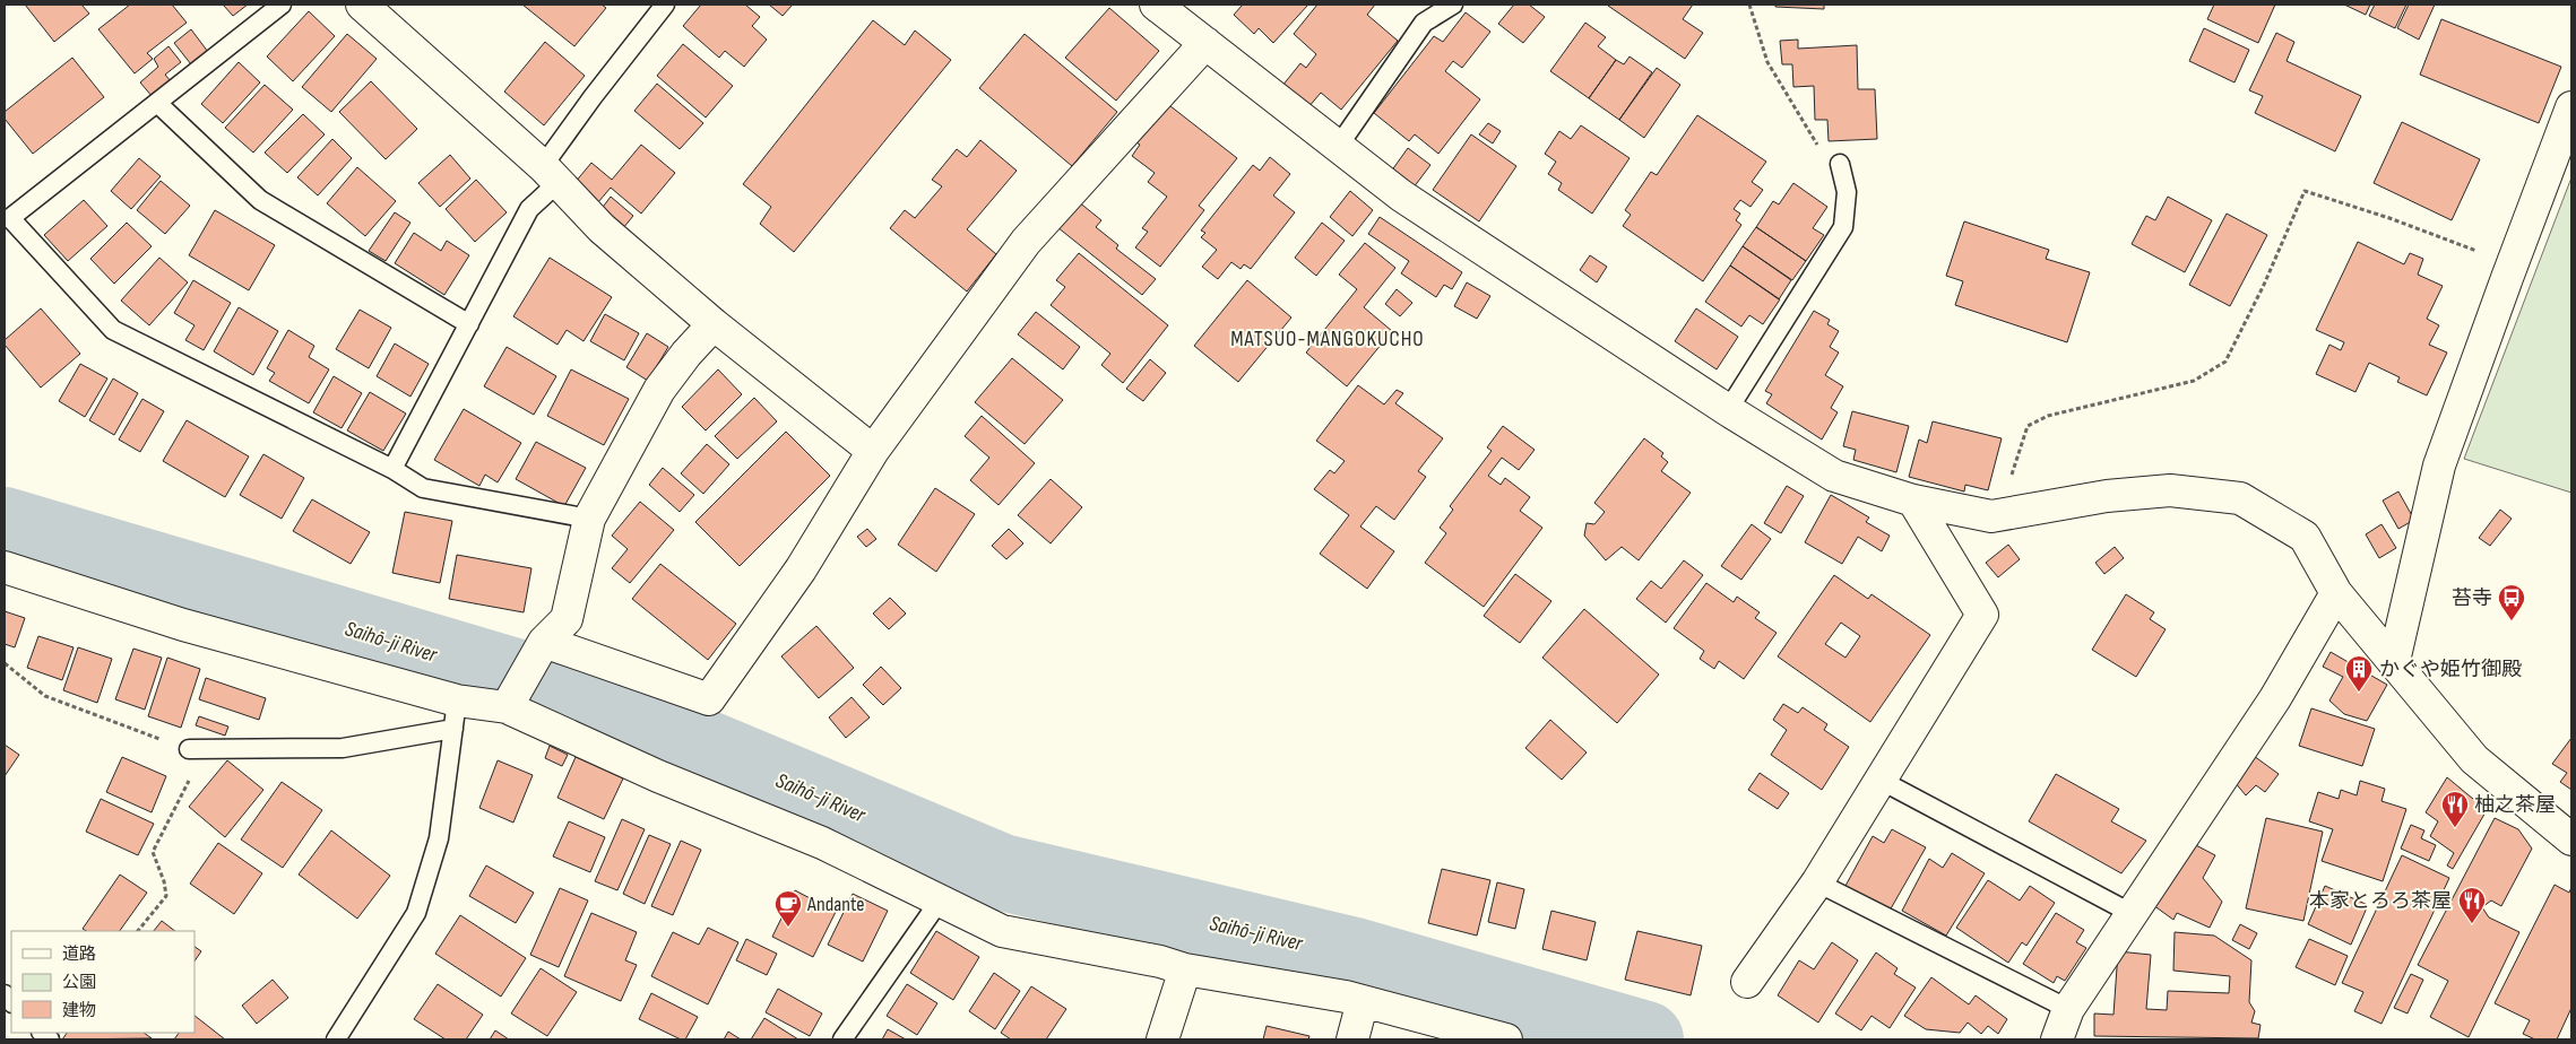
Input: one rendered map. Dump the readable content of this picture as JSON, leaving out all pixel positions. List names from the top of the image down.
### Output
{
  "districts": ["MATSUO-MANGOKUCHO"],
  "water": ["Saihō-ji River"],
  "places": {
    "bus stop": ["苔寺"],
    "building": ["かぐや姫竹御殿"],
    "restaurant": ["柚之茶屋", "本家とろろ茶屋"],
    "cafe": ["Andante"]
  },
  "legend": ["道路", "公園", "建物"]
}
